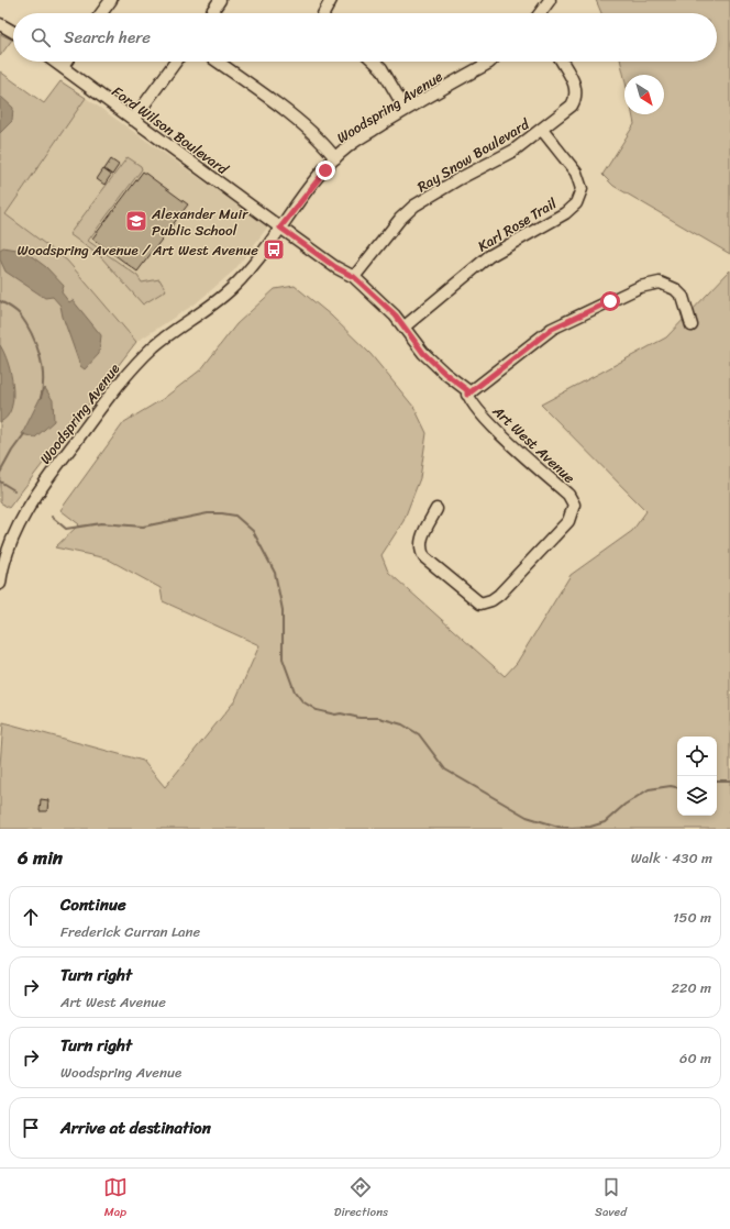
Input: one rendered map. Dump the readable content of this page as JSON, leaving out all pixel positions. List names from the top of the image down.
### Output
{
  "streets": {
    "street": [
      "Woodspring Avenue",
      "Ford Wilson Boulevard",
      "Ray Snow Boulevard",
      "Karl Rose Trail",
      "Art West Avenue"
    ]
  },
  "crossings": [
    ["Woodspring Avenue", "Ford Wilson Boulevard"],
    ["Woodspring Avenue", "Art West Avenue"],
    ["Ford Wilson Boulevard", "Art West Avenue"],
    ["Ray Snow Boulevard", "Karl Rose Trail"],
    ["Ray Snow Boulevard", "Art West Avenue"],
    ["Karl Rose Trail", "Art West Avenue"]
  ],
  "places": {
    "school or university": ["Alexander Muir Public School"],
    "bus stop": ["Woodspring Avenue / Art West Avenue"]
  },
  "north": "bottom right",
  "page": {
    "search": "Search here",
    "heading": ["6 min", "Walk · 430 m"],
    "list": [
      ["Continue", "Frederick Curran Lane", "150 m"],
      ["Turn right", "Art West Avenue", "220 m"],
      ["Turn right", "Woodspring Avenue", "60 m"],
      "Arrive at destination"
    ],
    "nav": ["Map", "Directions", "Saved"]
  }
}
